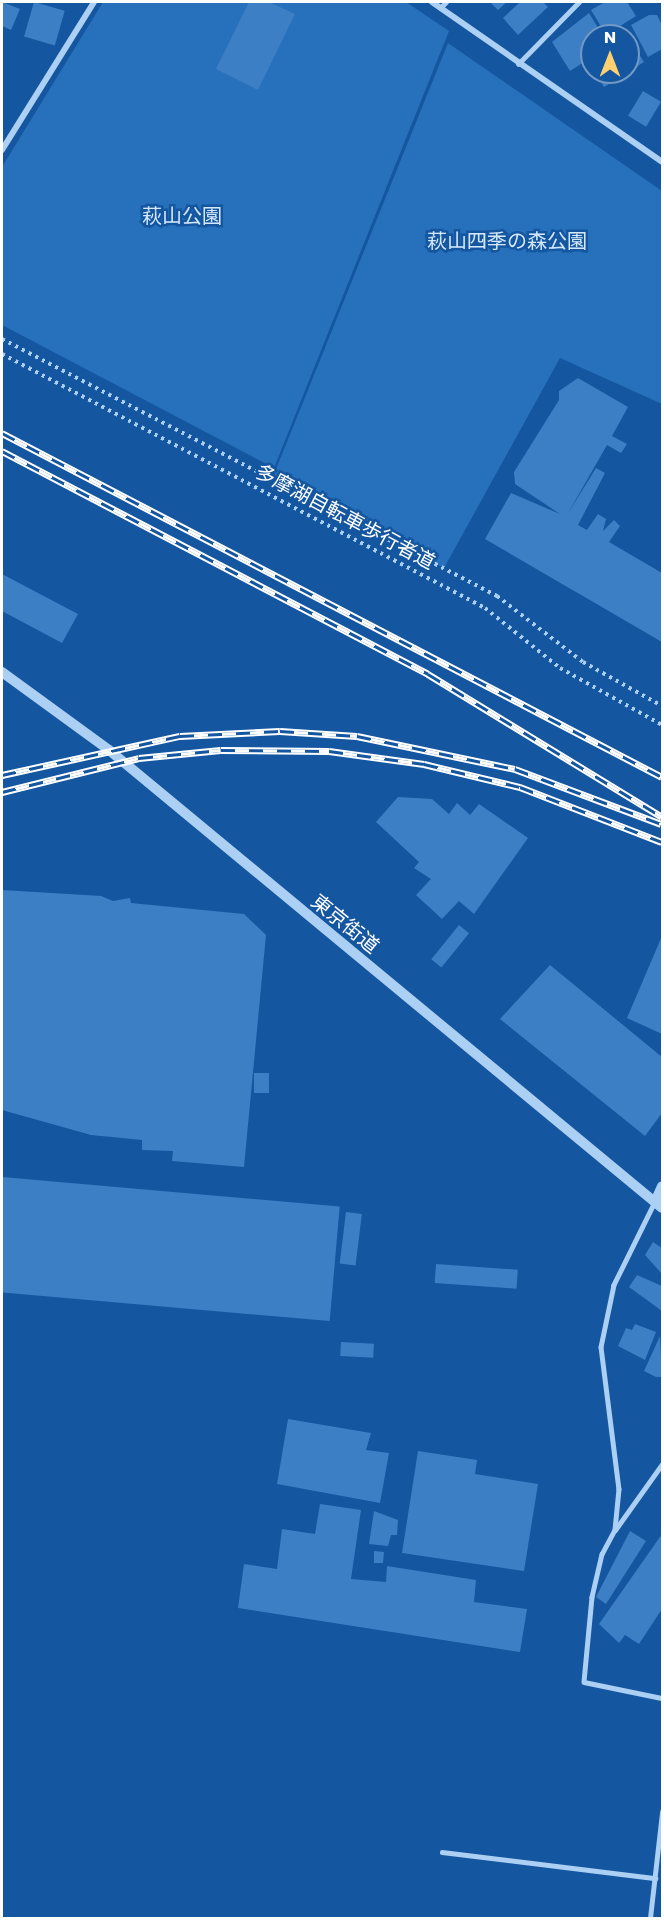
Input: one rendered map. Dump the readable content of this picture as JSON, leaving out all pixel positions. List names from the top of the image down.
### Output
{
  "streets": {
    "street": ["東京街道"],
    "path": ["多摩湖自転車歩行者道"]
  },
  "parks": ["萩山公園", "萩山四季の森公園"],
  "north": "top"
}
